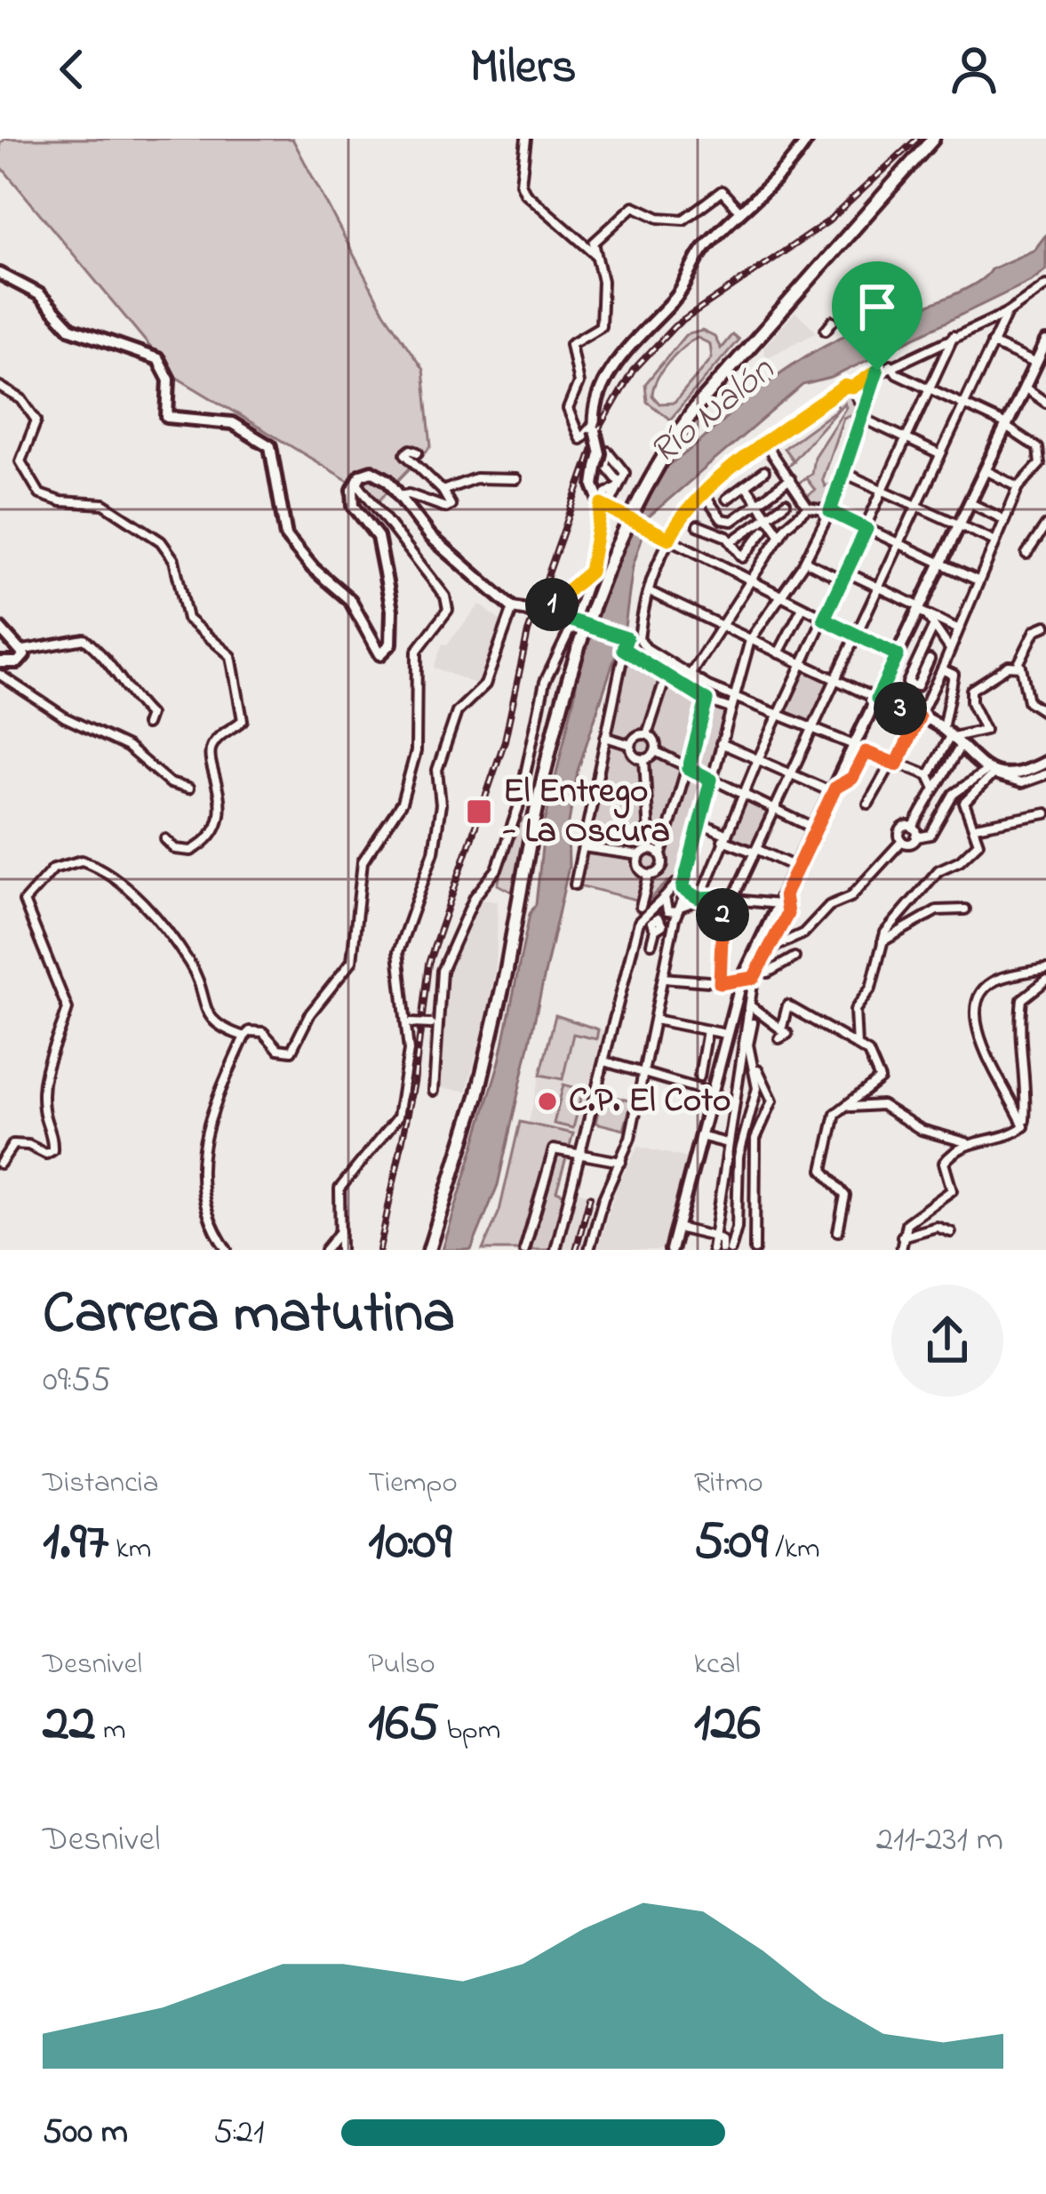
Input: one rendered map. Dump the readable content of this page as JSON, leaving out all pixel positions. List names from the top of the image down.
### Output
{
  "water": ["Río Nalón"],
  "places": {
    "transit": ["El Entrego - La Oscura"],
    "other": ["C.P. El Coto"]
  },
  "page": {
    "header": "Milers",
    "pins": ["1", "3", "2"],
    "heading": ["Carrera matutina", "09:55"],
    "stats": [
      ["Distancia", "1.97 km"],
      ["Tiempo", "10:09"],
      ["Ritmo", "5:09 /km"],
      ["Desnivel", "22 m"],
      ["Pulso", "165 bpm"],
      ["kcal", "126"]
    ],
    "chart": ["Desnivel", "211–231 m"],
    "list": [
      {
        "name": "500 m",
        "note": "5:21"
      }
    ]
  }
}
